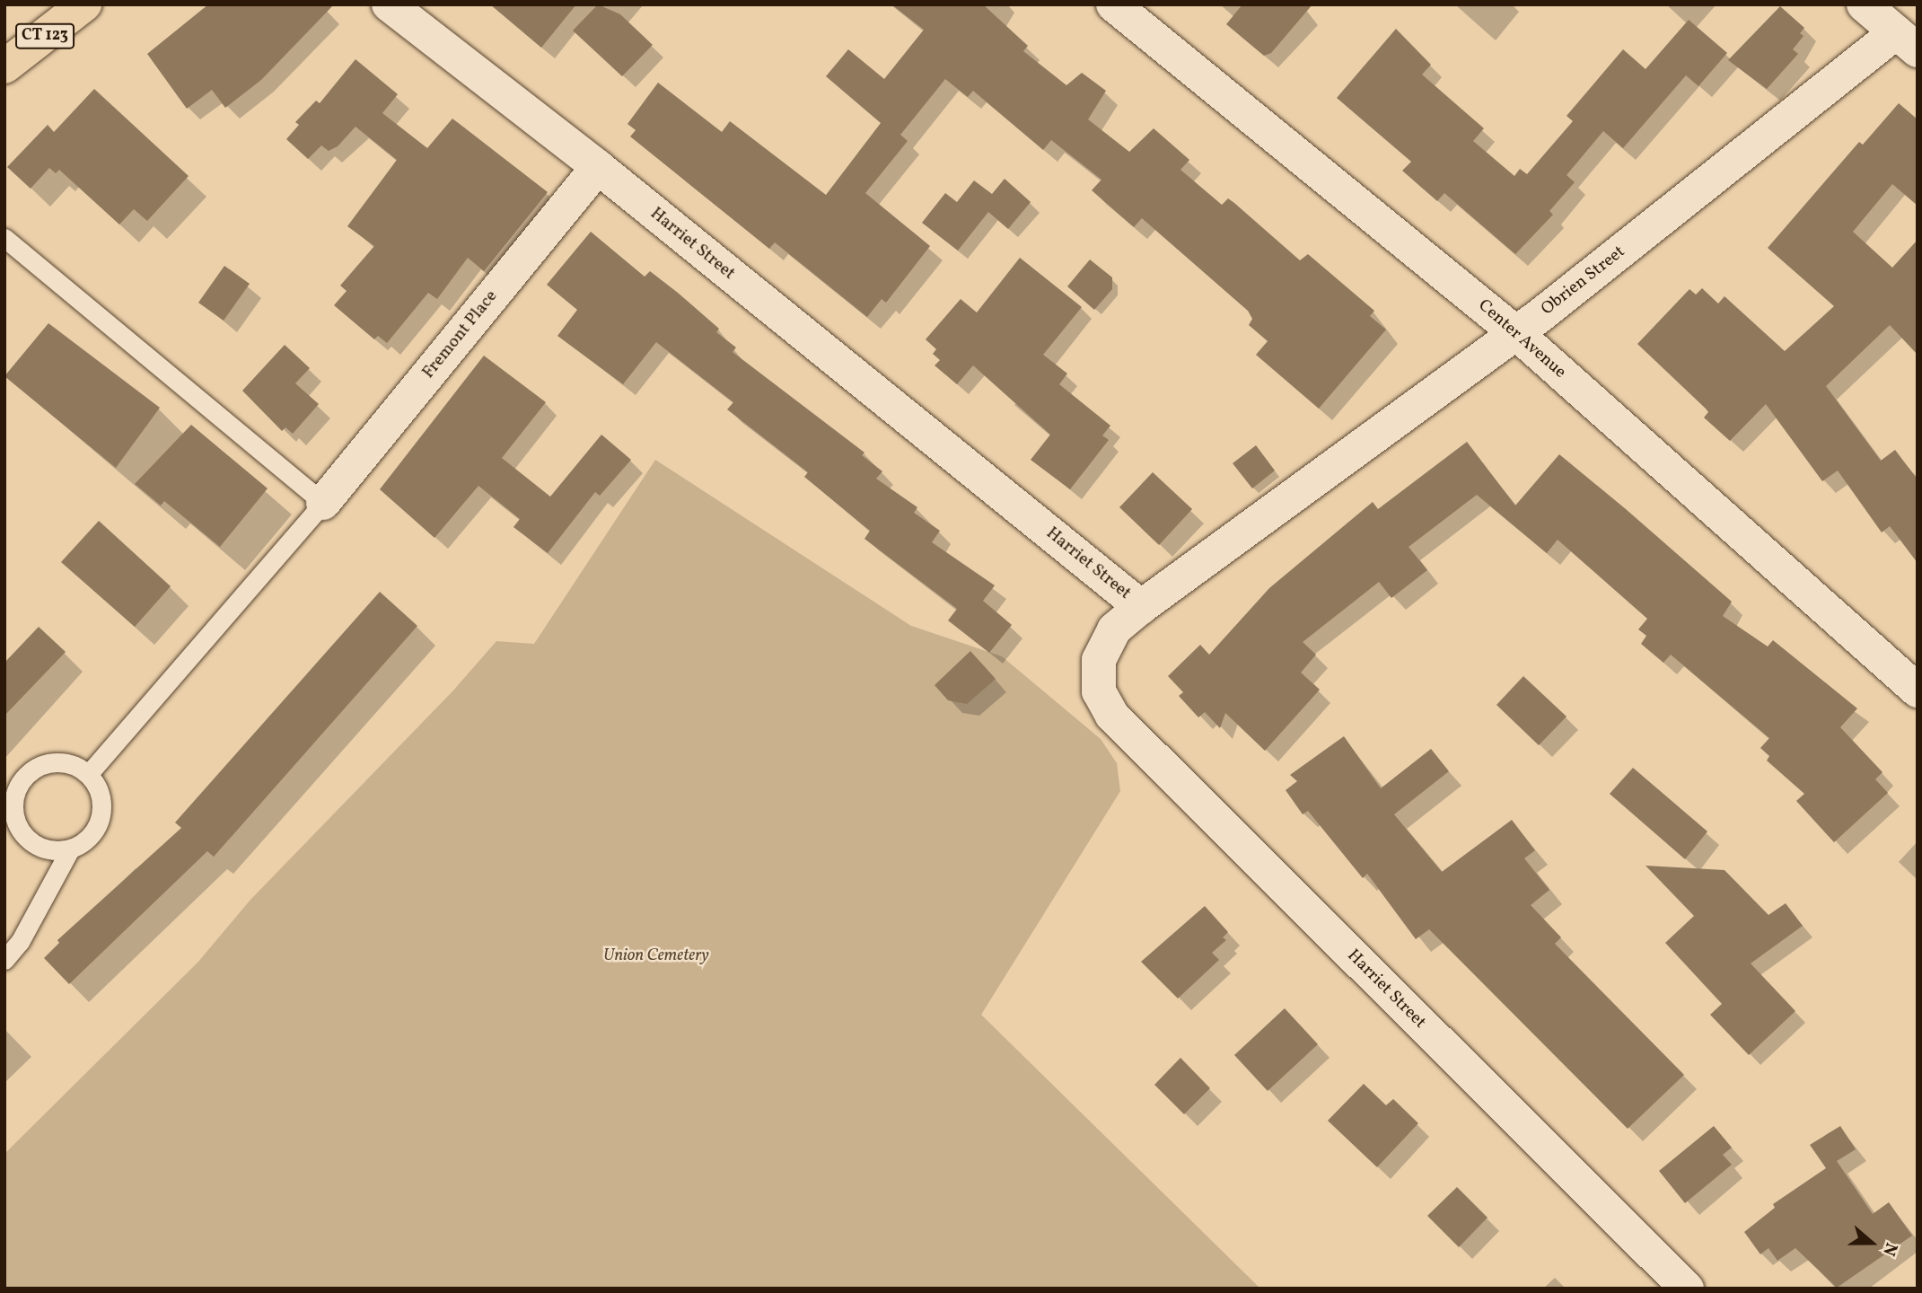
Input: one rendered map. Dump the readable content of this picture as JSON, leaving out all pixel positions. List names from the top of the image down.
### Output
{
  "streets": {
    "main road": ["CT 123"],
    "street": [
      "Harriet Street",
      "Obrien Street",
      "Fremont Place",
      "Center Avenue"
    ]
  },
  "crossings": [
    ["Harriet Street", "Obrien Street"],
    ["Harriet Street", "Fremont Place"],
    ["Obrien Street", "Center Avenue"]
  ],
  "parks": ["Union Cemetery"],
  "north": "right"
}
